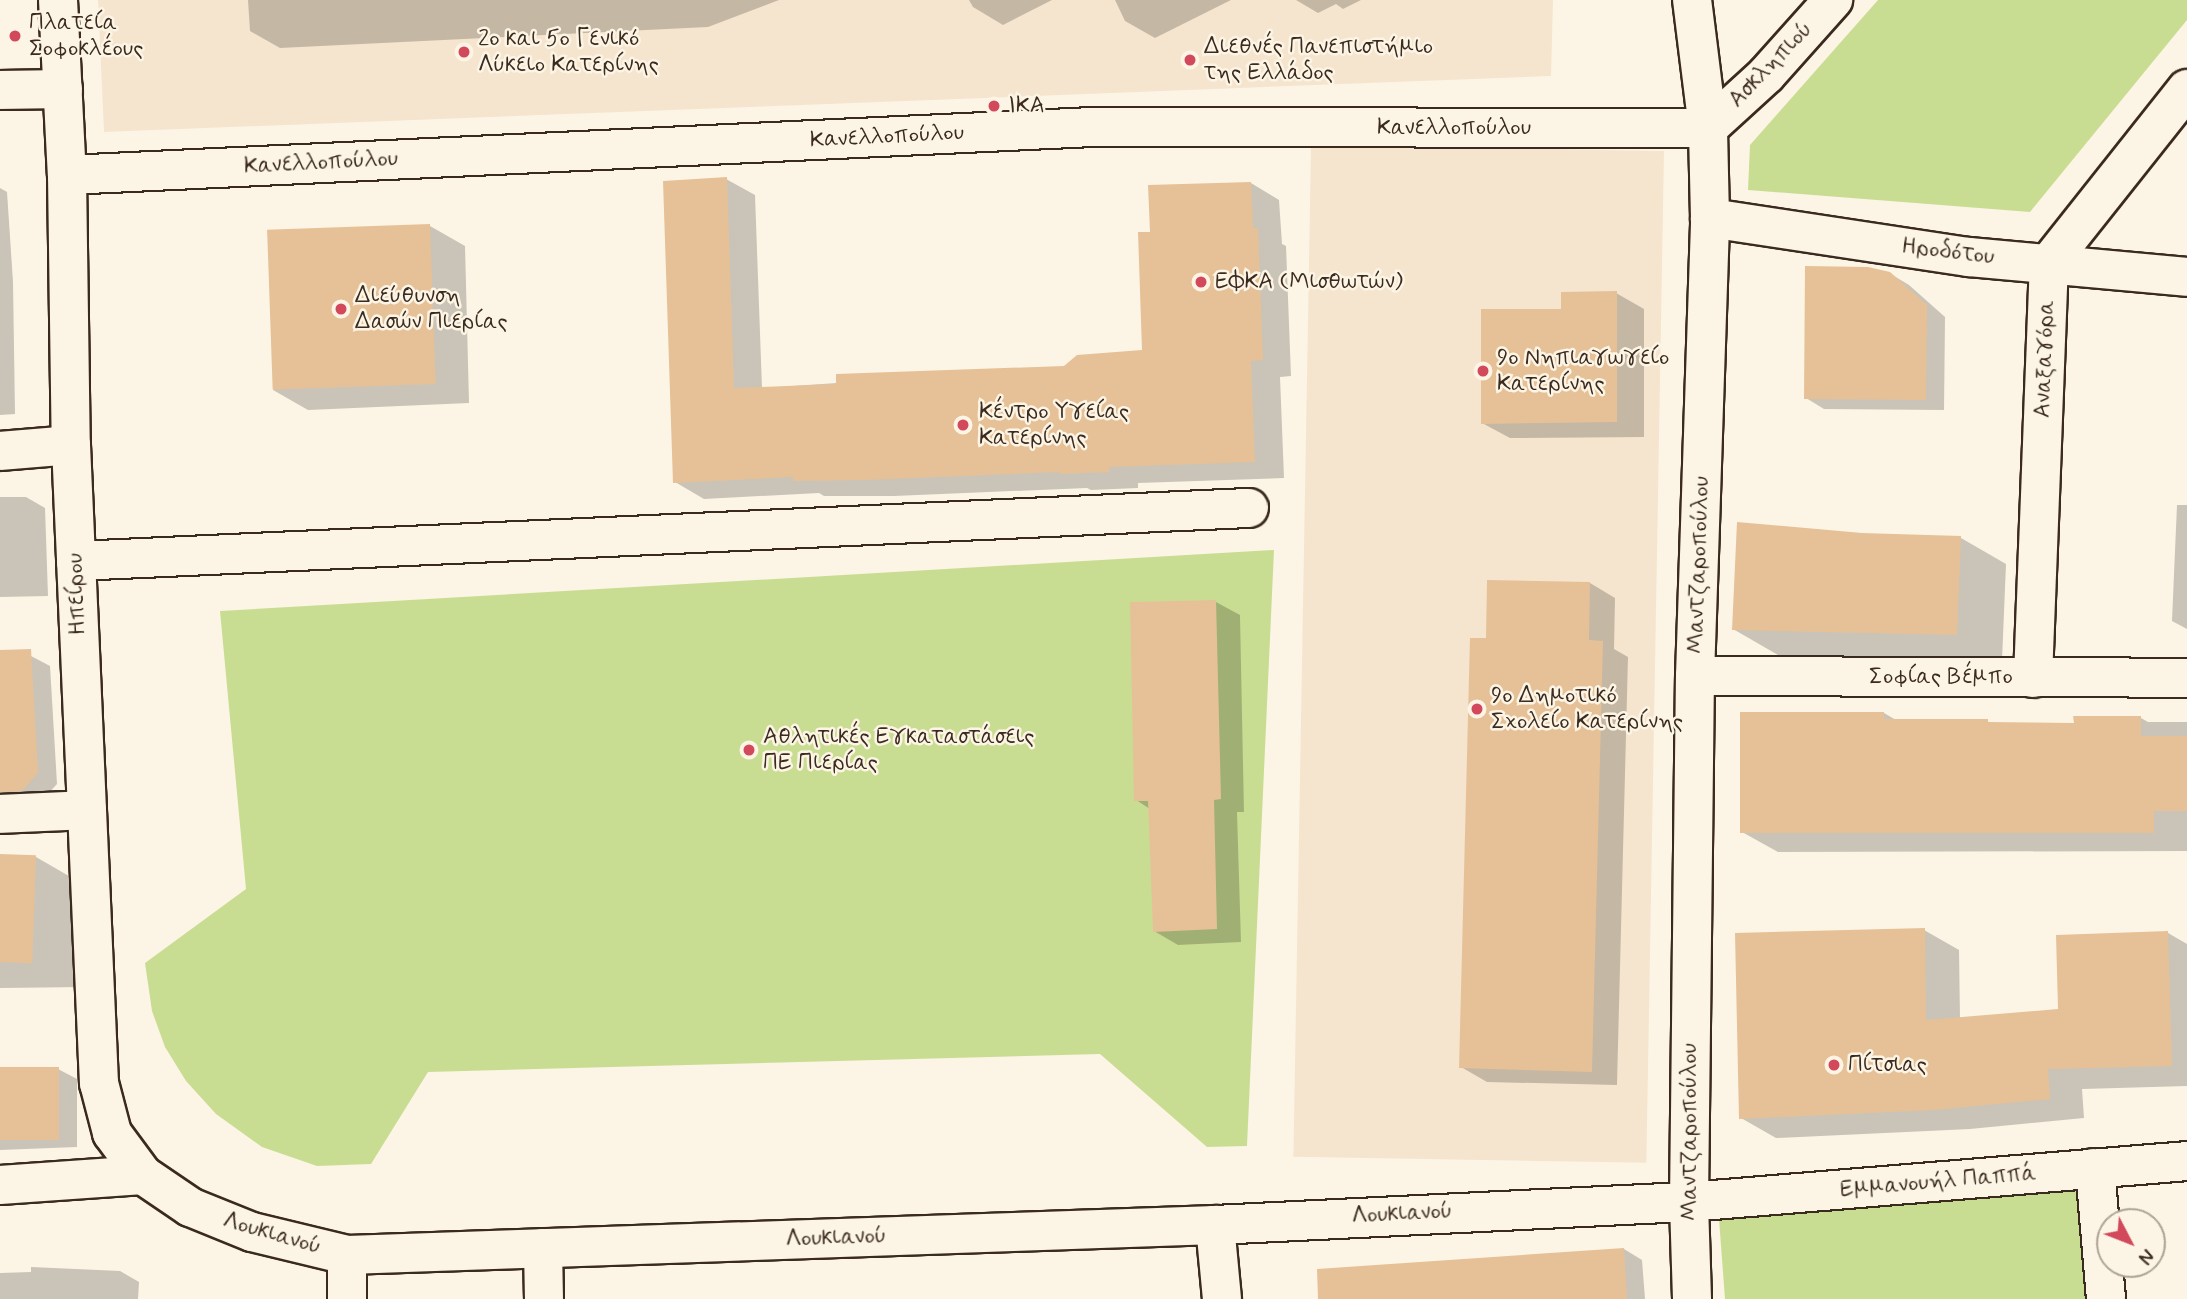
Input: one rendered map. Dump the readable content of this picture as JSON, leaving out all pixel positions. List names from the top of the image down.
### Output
{
  "streets": {
    "street": [
      "Ασκληπιού",
      "Κανελλοπούλου",
      "Ηροδότου",
      "Αναξαγόρα",
      "Μαντζαροπούλου",
      "Ηπείρου",
      "Σοφίας Βέμπο",
      "Εμμανουήλ Παππά",
      "Λουκιανού"
    ]
  },
  "crossings": [
    ["Ασκληπιού", "Κανελλοπούλου"],
    ["Ασκληπιού", "Μαντζαροπούλου"],
    ["Κανελλοπούλου", "Μαντζαροπούλου"],
    ["Κανελλοπούλου", "Ηπείρου"],
    ["Ηροδότου", "Αναξαγόρα"],
    ["Ηροδότου", "Μαντζαροπούλου"],
    ["Αναξαγόρα", "Σοφίας Βέμπο"],
    ["Μαντζαροπούλου", "Σοφίας Βέμπο"],
    ["Μαντζαροπούλου", "Εμμανουήλ Παππά"],
    ["Μαντζαροπούλου", "Λουκιανού"],
    ["Ηπείρου", "Λουκιανού"],
    ["Εμμανουήλ Παππά", "Λουκιανού"]
  ],
  "places": [
    "Πλατεία Σοφοκλέους",
    "2ο και 5ο Γενικό Λύκειο Κατερίνης",
    "Διεθνές Πανεπιστήμιο της Ελλάδος",
    "ΙΚΑ",
    "ΕΦΚΑ (Mισθωτών)",
    "Διεύθυνση Δασών Πιερίας",
    "9ο Νηπιαγωγείο Κατερίνης",
    "Κέντρο Υγείας Κατερίνης",
    "9ο Δημοτικό Σχολείο Κατερίνης",
    "Αθλητικές Εγκαταστάσεις ΠΕ Πιερίας",
    "Πίτσιας"
  ],
  "north": "bottom right"
}
